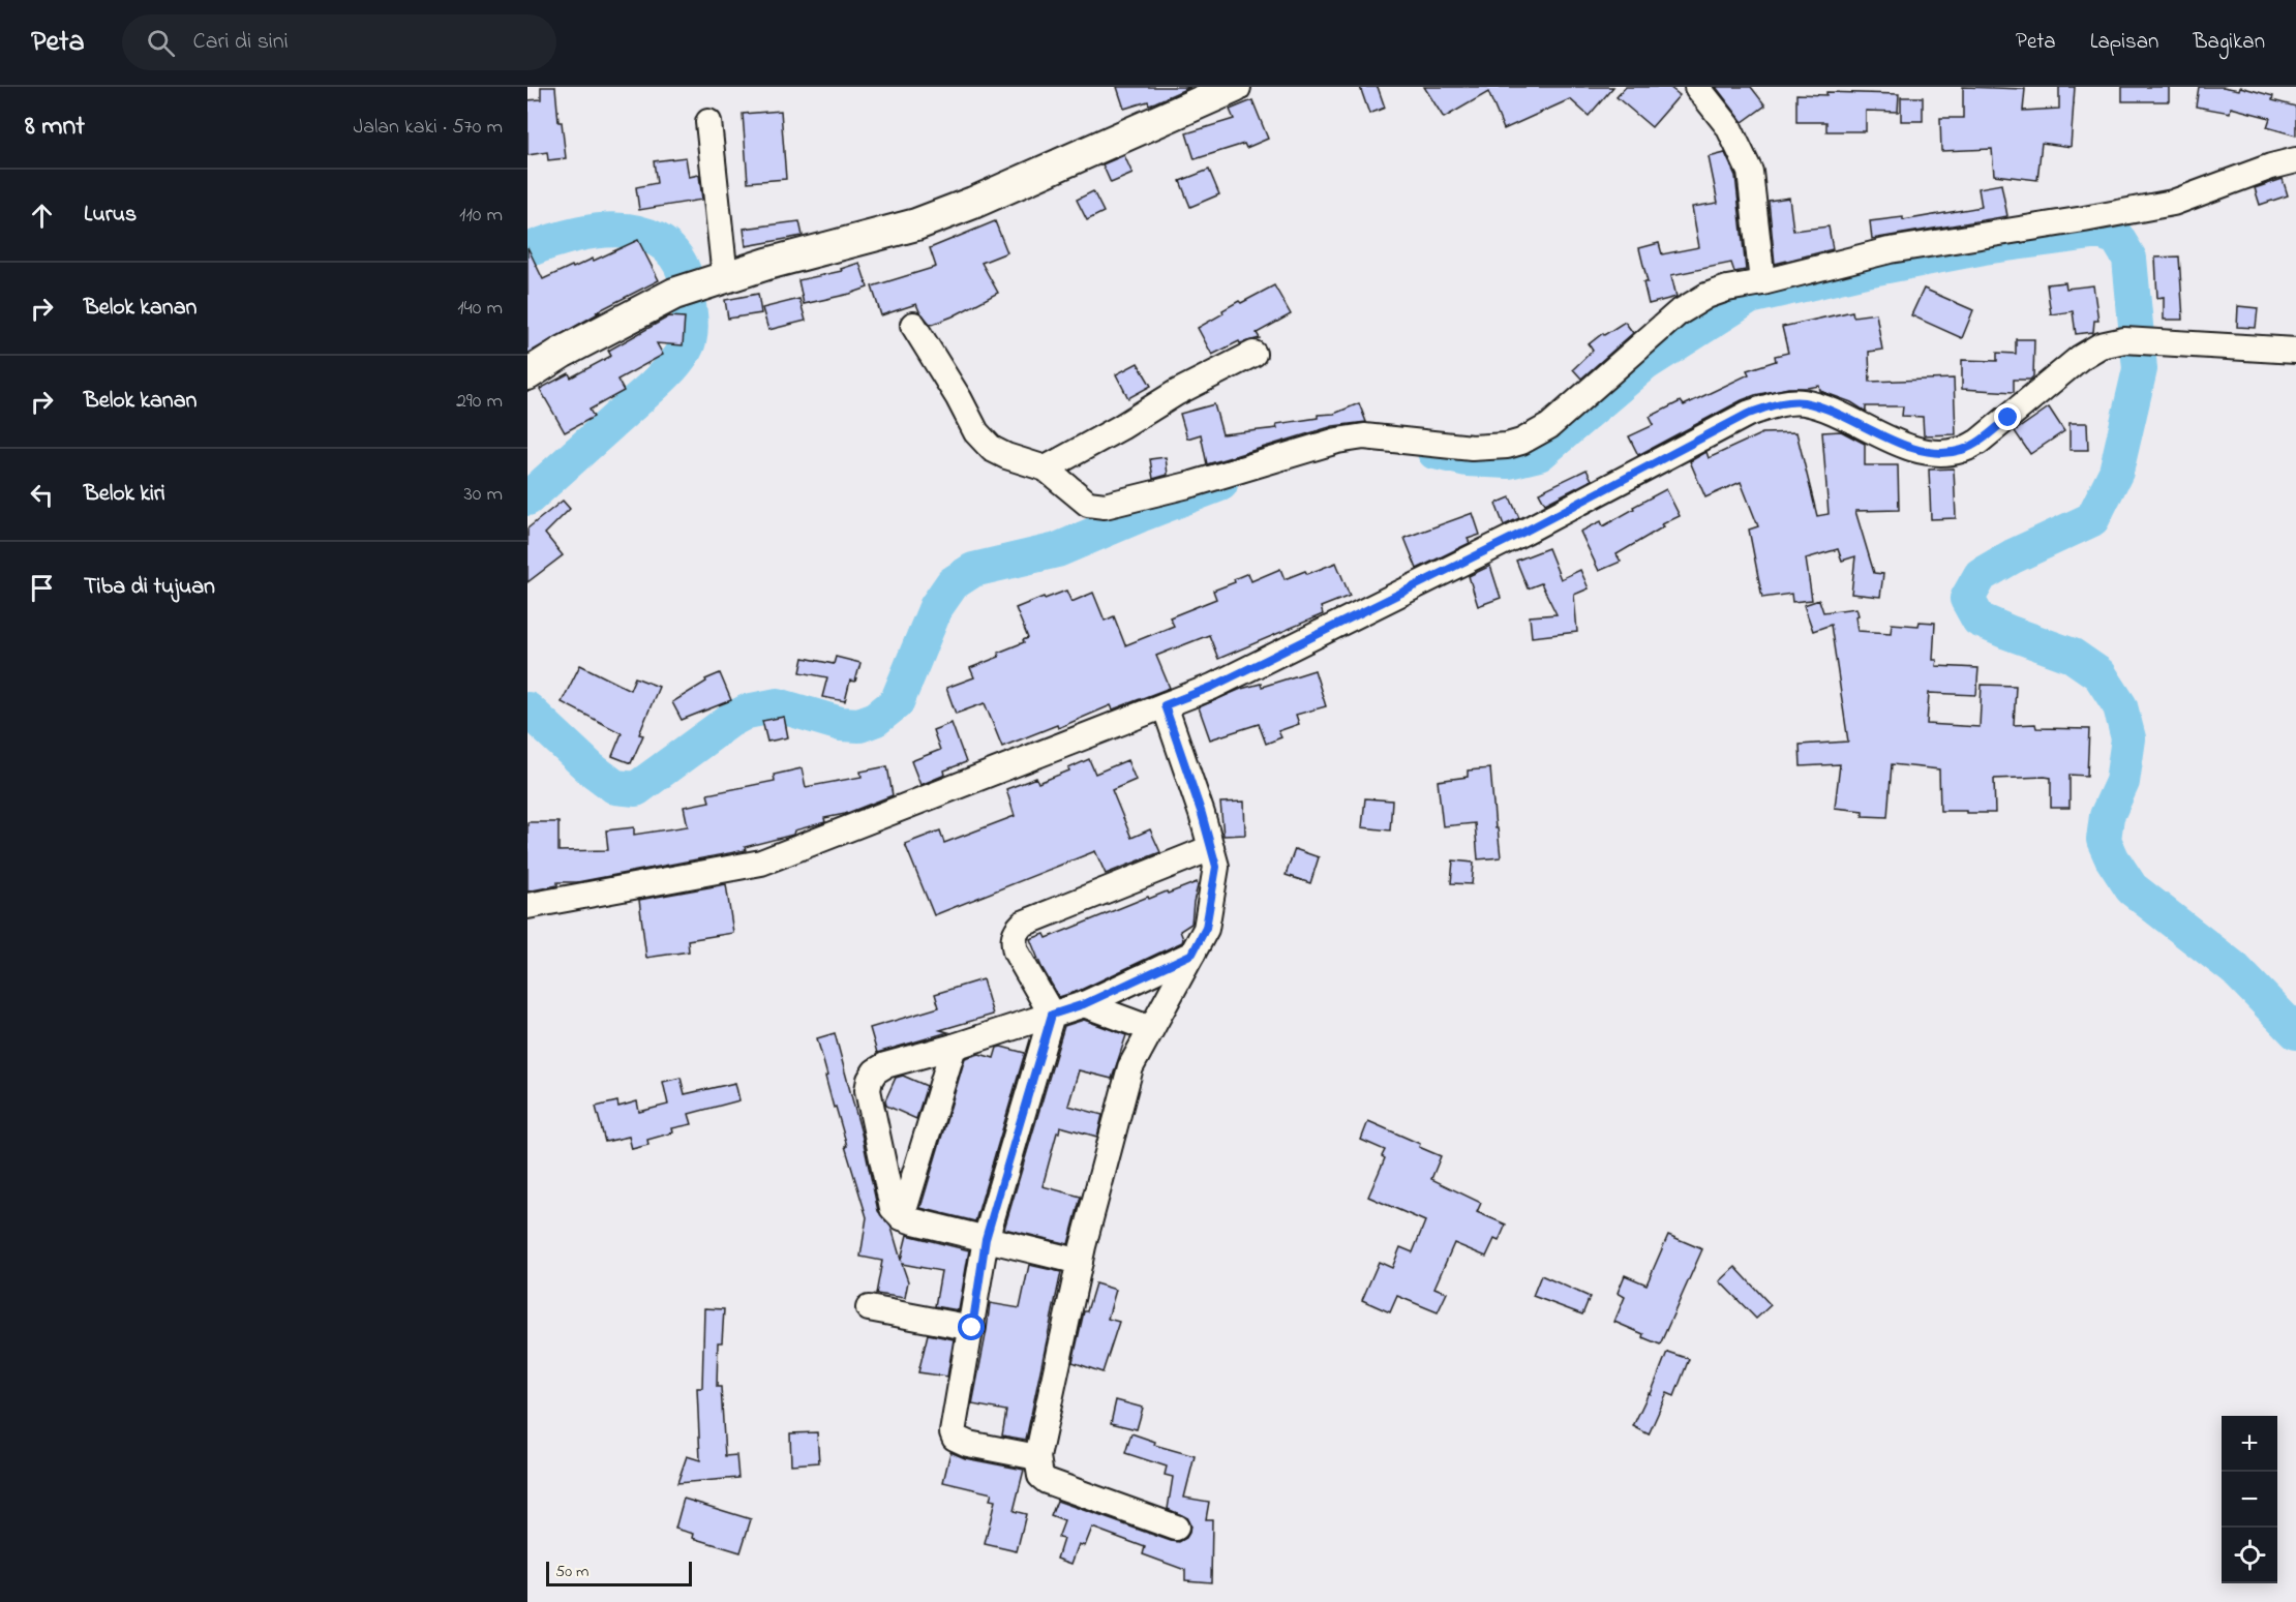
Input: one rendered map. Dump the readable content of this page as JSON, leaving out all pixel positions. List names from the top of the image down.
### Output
{
  "scale_bar": "50 m",
  "page": {
    "header": "Peta",
    "search": "Cari di sini",
    "nav": ["Peta", "Lapisan", "Bagikan"],
    "heading": ["8 mnt", "Jalan kaki · 570 m"],
    "list": [
      ["Lurus", "110 m"],
      ["Belok kanan", "140 m"],
      ["Belok kanan", "290 m"],
      ["Belok kiri", "30 m"],
      "Tiba di tujuan"
    ],
    "map_buttons": ["+", "−"],
    "scale": "50 m"
  }
}
